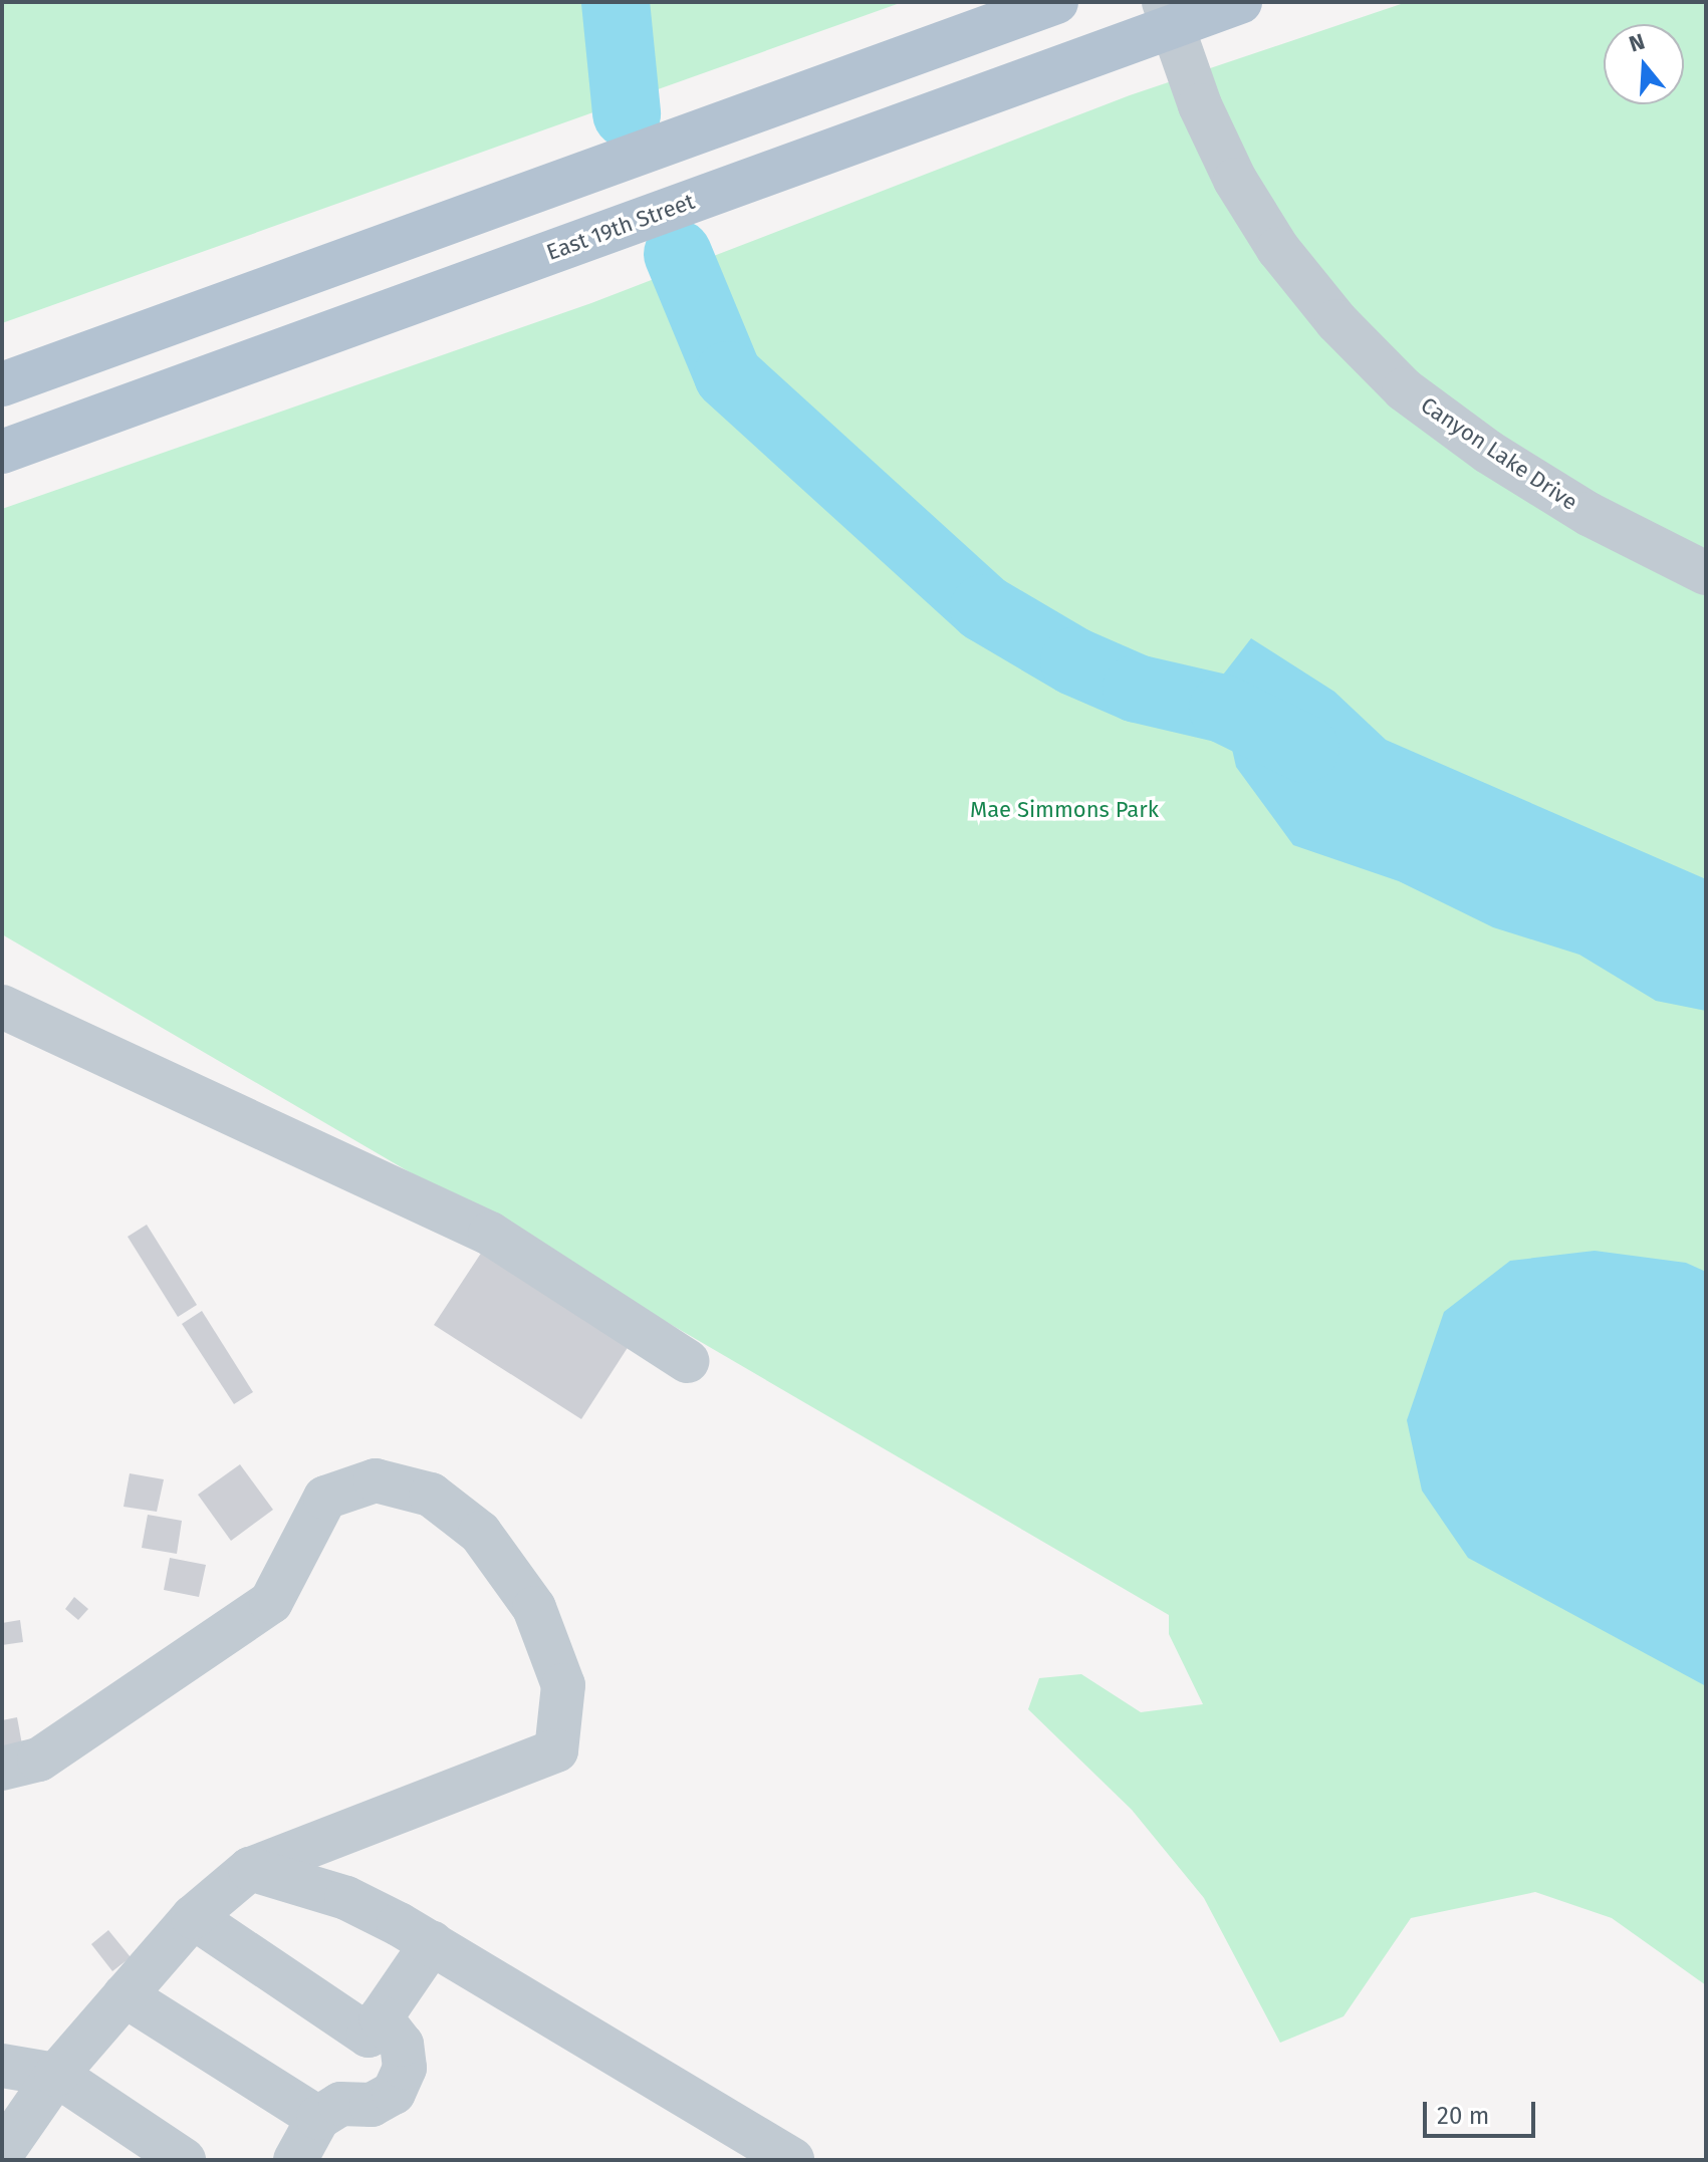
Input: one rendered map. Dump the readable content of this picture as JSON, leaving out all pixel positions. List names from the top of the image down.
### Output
{
  "streets": {
    "main road": ["East 19th Street"],
    "street": ["Canyon Lake Drive"]
  },
  "crossings": [
    ["East 19th Street", "Canyon Lake Drive"]
  ],
  "parks": ["Mae Simmons Park"],
  "scale_bar": "20 m",
  "north": "top"
}
